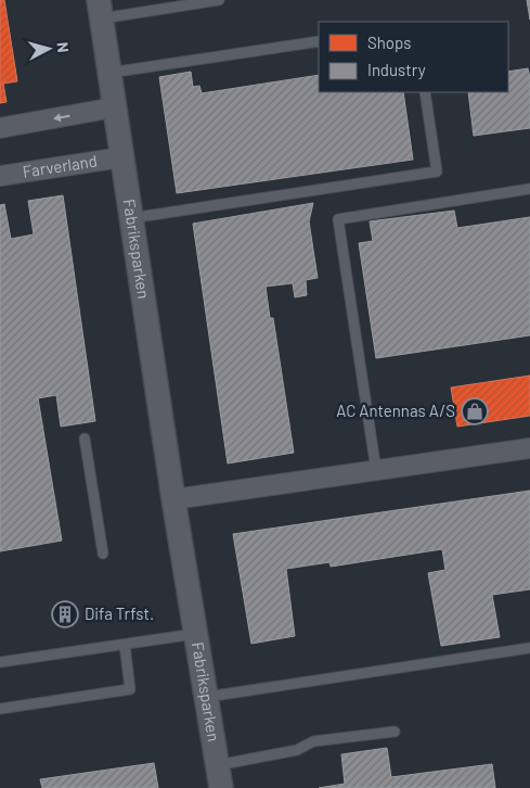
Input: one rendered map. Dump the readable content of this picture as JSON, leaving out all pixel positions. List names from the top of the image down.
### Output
{
  "streets": {
    "street": ["Farverland", "Fabriksparken"]
  },
  "crossings": [
    ["Farverland", "Fabriksparken"]
  ],
  "places": {
    "shop": ["AC Antennas A/S"],
    "building": ["Difa Trfst."]
  },
  "legend": ["Shops", "Industry"],
  "north": "right"
}
